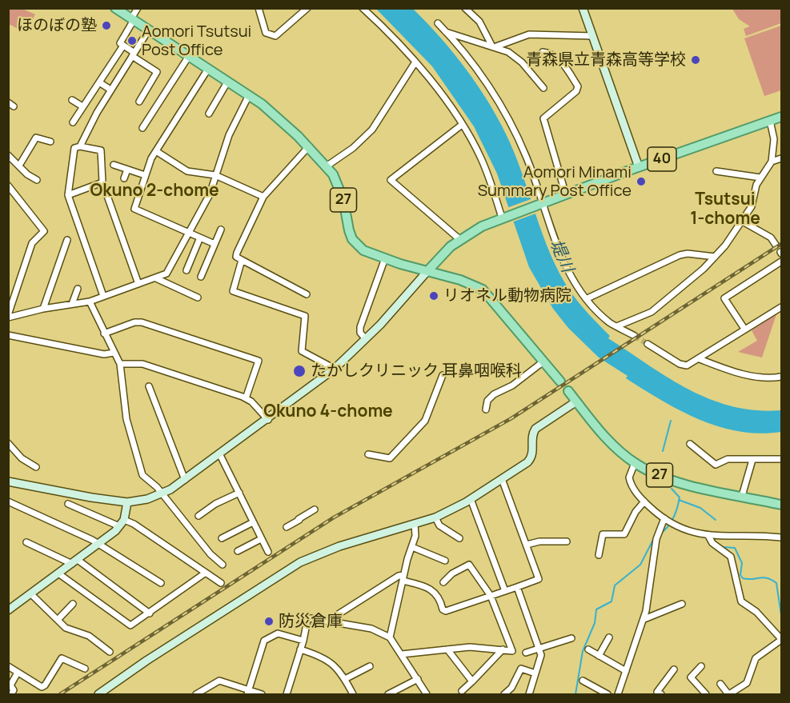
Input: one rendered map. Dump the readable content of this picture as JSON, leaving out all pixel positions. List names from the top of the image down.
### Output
{
  "streets": {
    "main road": ["40", "27"]
  },
  "crossings": [
    ["40", "27"]
  ],
  "districts": ["Okuno 2-chome", "Tsutsui 1-chome", "Okuno 4-chome"],
  "water": ["堤川"],
  "places": [
    "ほのぼの塾",
    "Aomori Tsutsui Post Office",
    "青森県立青森高等学校",
    "Aomori Minami Summary Post Office",
    "リオネル動物病院",
    "たかしクリニック 耳鼻咽喉科",
    "防災倉庫"
  ]
}
